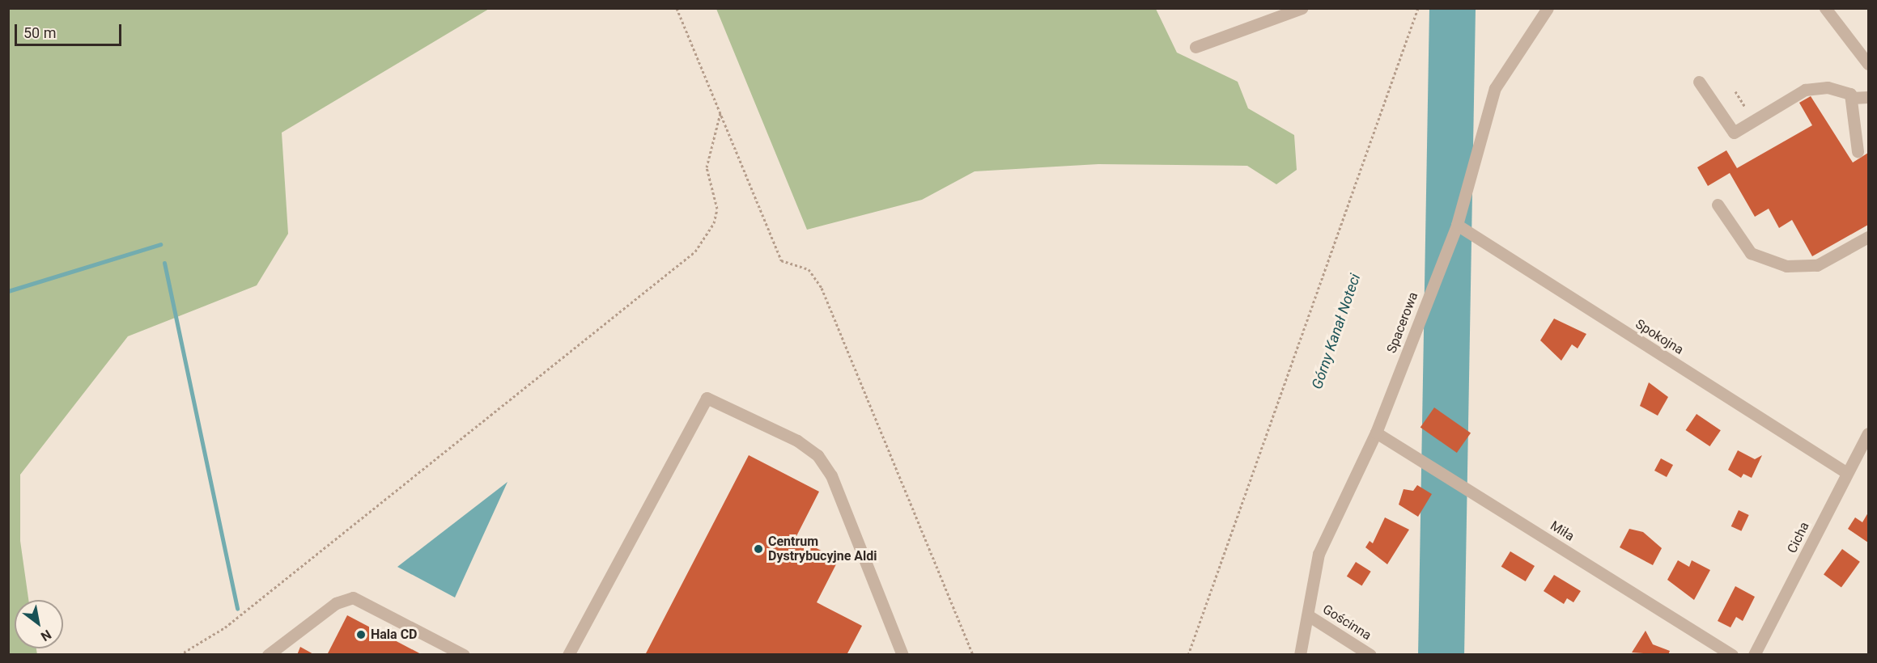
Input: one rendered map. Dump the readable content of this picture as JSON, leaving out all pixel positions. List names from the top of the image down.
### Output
{
  "streets": {
    "street": [
      "Spacerowa",
      "Spokojna",
      "Miła",
      "Cicha",
      "Gościnna"
    ]
  },
  "crossings": [
    ["Spacerowa", "Spokojna"],
    ["Spacerowa", "Miła"],
    ["Spacerowa", "Gościnna"],
    ["Spokojna", "Cicha"]
  ],
  "water": ["Górny Kanał Noteci"],
  "places": ["Centrum Dystrybucyjne Aldi", "Hala CD"],
  "scale_bar": "50 m",
  "north": "bottom right"
}
